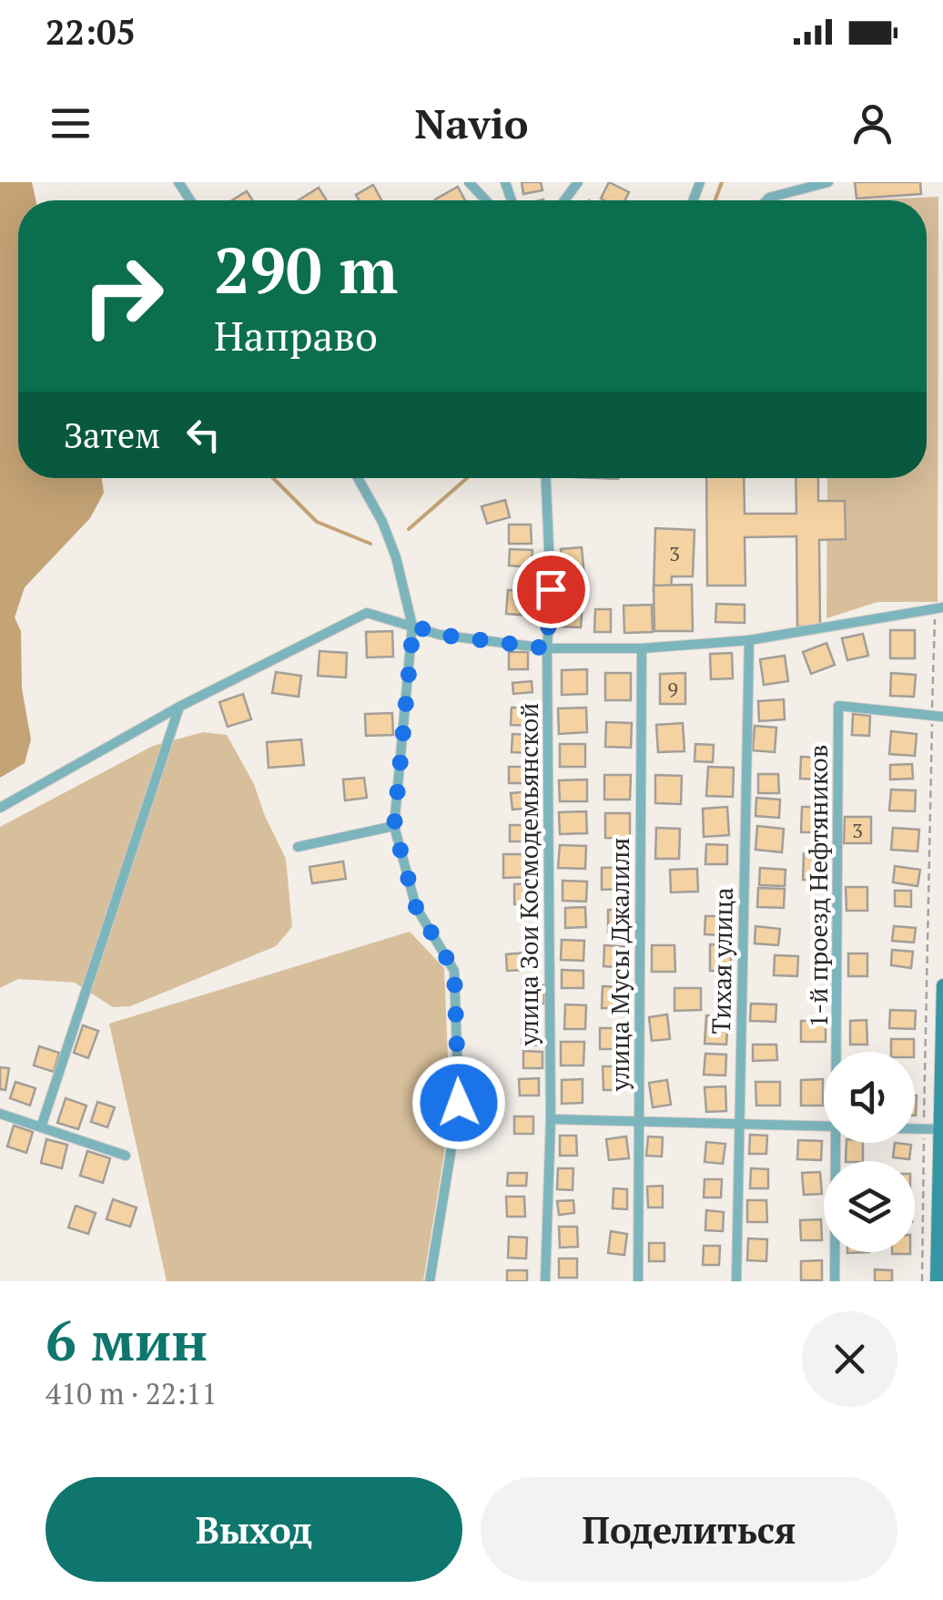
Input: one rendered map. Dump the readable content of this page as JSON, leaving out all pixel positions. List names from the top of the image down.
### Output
{
  "streets": {
    "street": [
      "улица Зои Космодемьянской",
      "1-й проезд Нефтяников",
      "Тихая улица",
      "улица Мусы Джалиля"
    ]
  },
  "house_numbers": ["3", "9", "3"],
  "page": {
    "status": "22:05",
    "header": "Navio",
    "turn": ["290 m", "Направо"],
    "then": "Затем",
    "heading": ["6 мин", "410 m · 22:11"],
    "buttons": ["Выход", "Поделиться"]
  }
}
